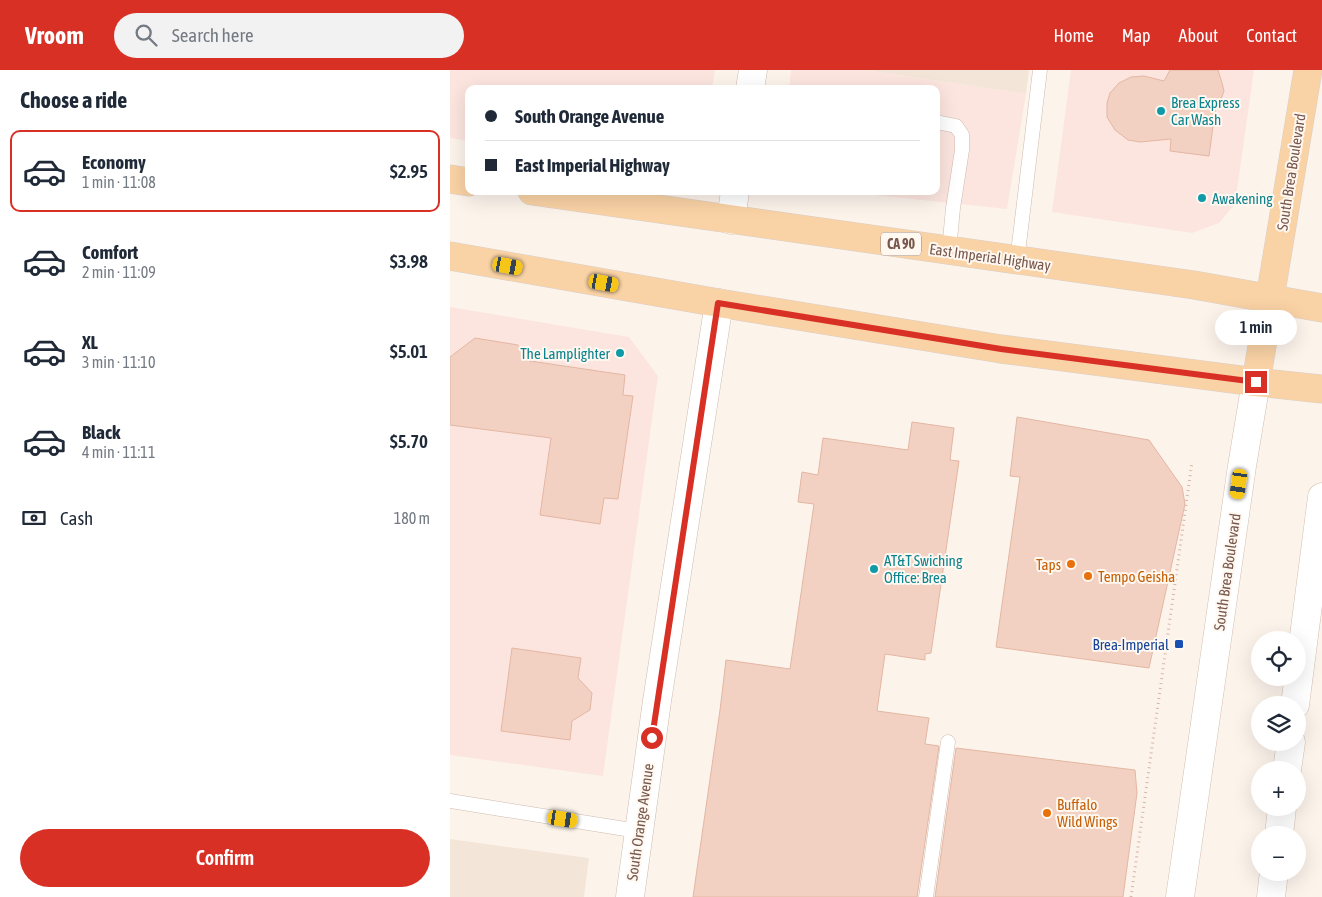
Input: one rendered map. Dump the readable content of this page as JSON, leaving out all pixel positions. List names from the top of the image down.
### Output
{
  "streets": {
    "main road": [
      "South Brea Boulevard",
      "CA 90",
      "East Imperial Highway",
      "South Orange Avenue"
    ]
  },
  "crossings": [
    ["South Brea Boulevard", "CA 90"],
    ["South Brea Boulevard", "East Imperial Highway"],
    ["CA 90", "East Imperial Highway"]
  ],
  "places": {
    "other": [
      "Brea Express Car Wash",
      "Awakening",
      "The Lamplighter",
      "Taps",
      "AT&T Swiching Office: Brea",
      "Tempo Geisha",
      "Buffalo Wild Wings"
    ],
    "transit": ["Brea-Imperial"]
  },
  "page": {
    "header": "Vroom",
    "search": "Search here",
    "nav": [
      "Home",
      "Map",
      "About",
      "Contact"
    ],
    "heading": "Choose a ride",
    "banner": ["South Orange Avenue", "East Imperial Highway"],
    "list": [
      {
        "name": "Economy",
        "note": "1 min · 11:08",
        "value": "$2.95"
      },
      {
        "name": "Comfort",
        "note": "2 min · 11:09",
        "value": "$3.98"
      },
      {
        "name": "XL",
        "note": "3 min · 11:10",
        "value": "$5.01"
      },
      {
        "name": "Black",
        "note": "4 min · 11:11",
        "value": "$5.70"
      }
    ],
    "bubble": "1 min",
    "pay": ["Cash", "180 m"],
    "map_buttons": ["+", "−"],
    "buttons": "Confirm"
  }
}
